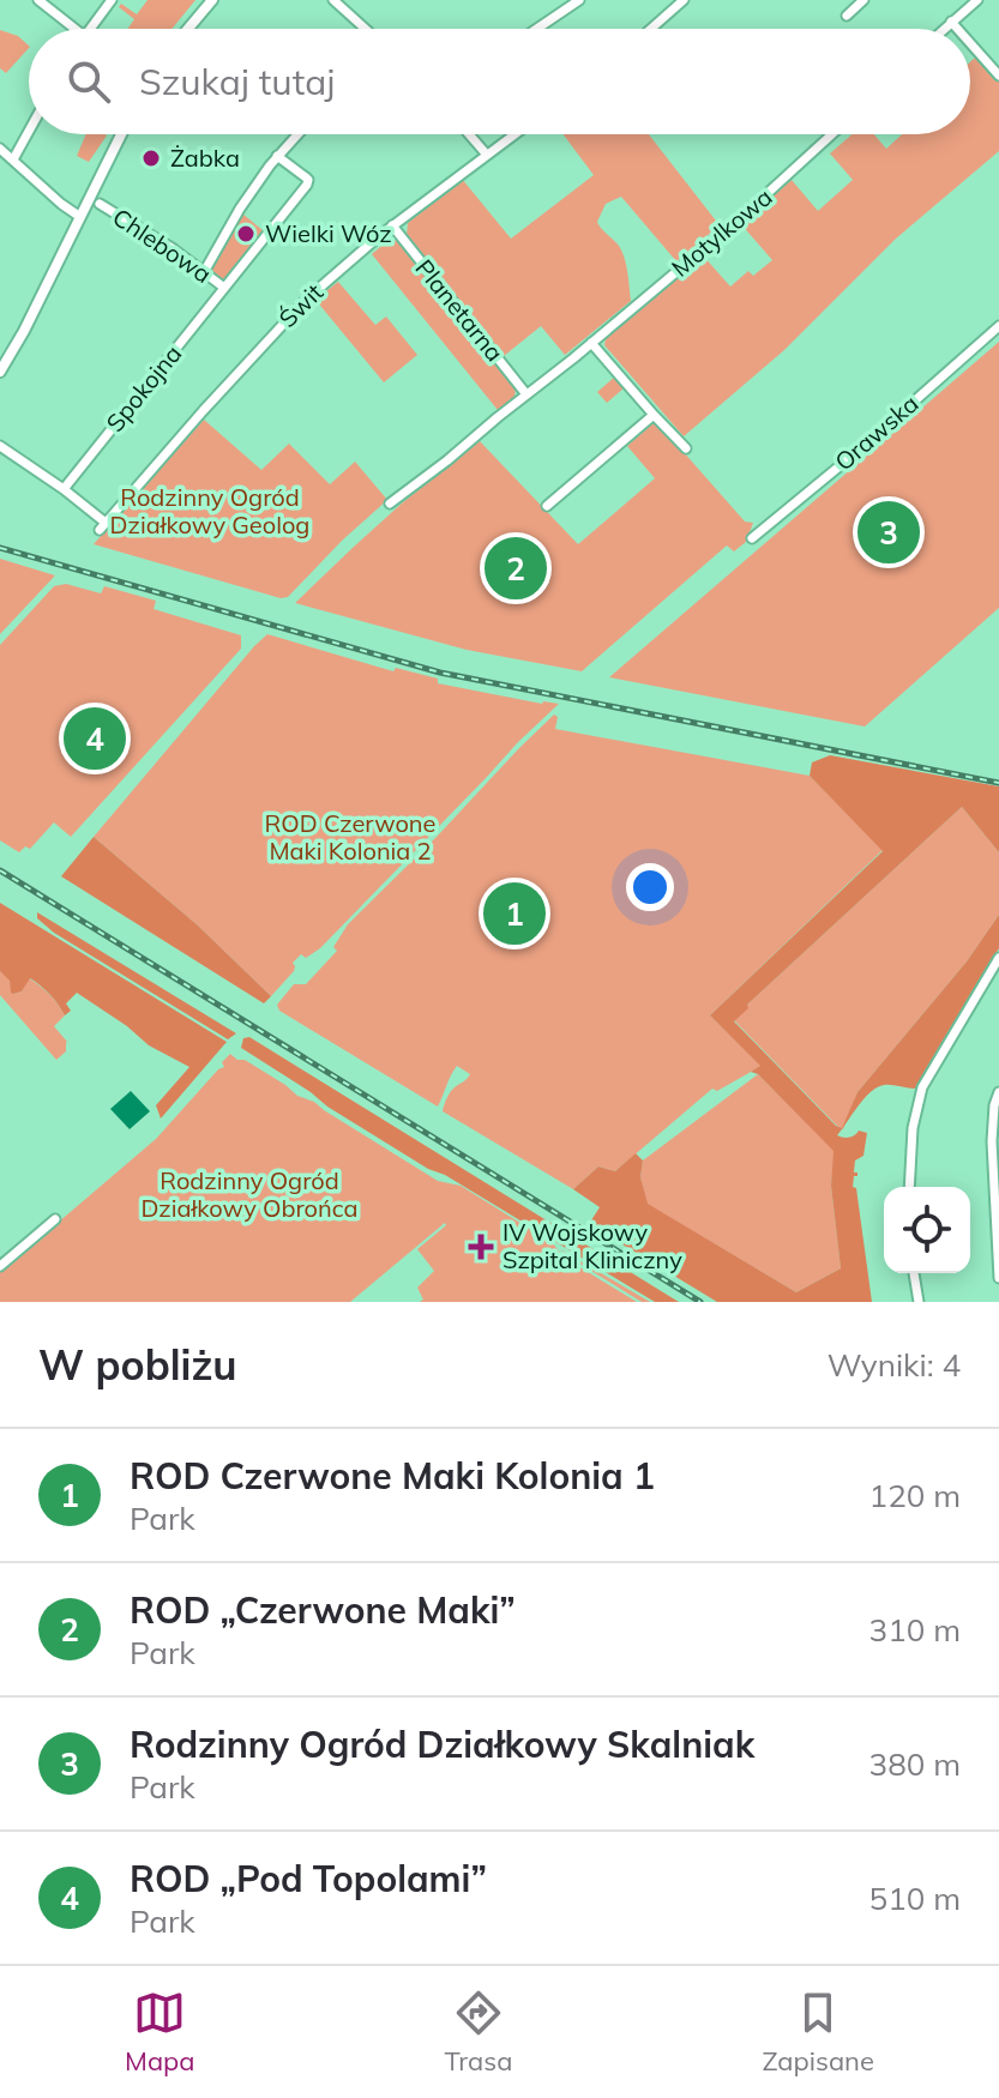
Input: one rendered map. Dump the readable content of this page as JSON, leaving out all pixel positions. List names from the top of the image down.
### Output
{
  "streets": {
    "street": [
      "Motylkowa",
      "Chlebowa",
      "Świt",
      "Planetarna",
      "Spokojna",
      "Orawska"
    ]
  },
  "crossings": [
    ["Motylkowa", "Planetarna"],
    ["Chlebowa", "Spokojna"],
    ["Świt", "Planetarna"],
    ["Świt", "Spokojna"]
  ],
  "parks": ["Rodzinny Ogród Działkowy Geolog", "ROD Czerwone Maki Kolonia 2", "Rodzinny Ogród Działkowy Obrońca"],
  "places": {
    "other": ["Żabka", "Wielki Wóz"],
    "health": ["IV Wojskowy Szpital Kliniczny"]
  },
  "page": {
    "search": "Szukaj tutaj",
    "pins": [
      "3",
      "2",
      "4",
      "1"
    ],
    "heading": ["W pobliżu", "Wyniki: 4"],
    "list": [
      {
        "mark": "1",
        "name": "ROD Czerwone Maki Kolonia 1",
        "note": "Park",
        "value": "120 m"
      },
      {
        "mark": "2",
        "name": "ROD „Czerwone Maki”",
        "note": "Park",
        "value": "310 m"
      },
      {
        "mark": "3",
        "name": "Rodzinny Ogród Działkowy Skalniak",
        "note": "Park",
        "value": "380 m"
      },
      {
        "mark": "4",
        "name": "ROD „Pod Topolami”",
        "note": "Park",
        "value": "510 m"
      }
    ],
    "nav": ["Mapa", "Trasa", "Zapisane"]
  }
}
